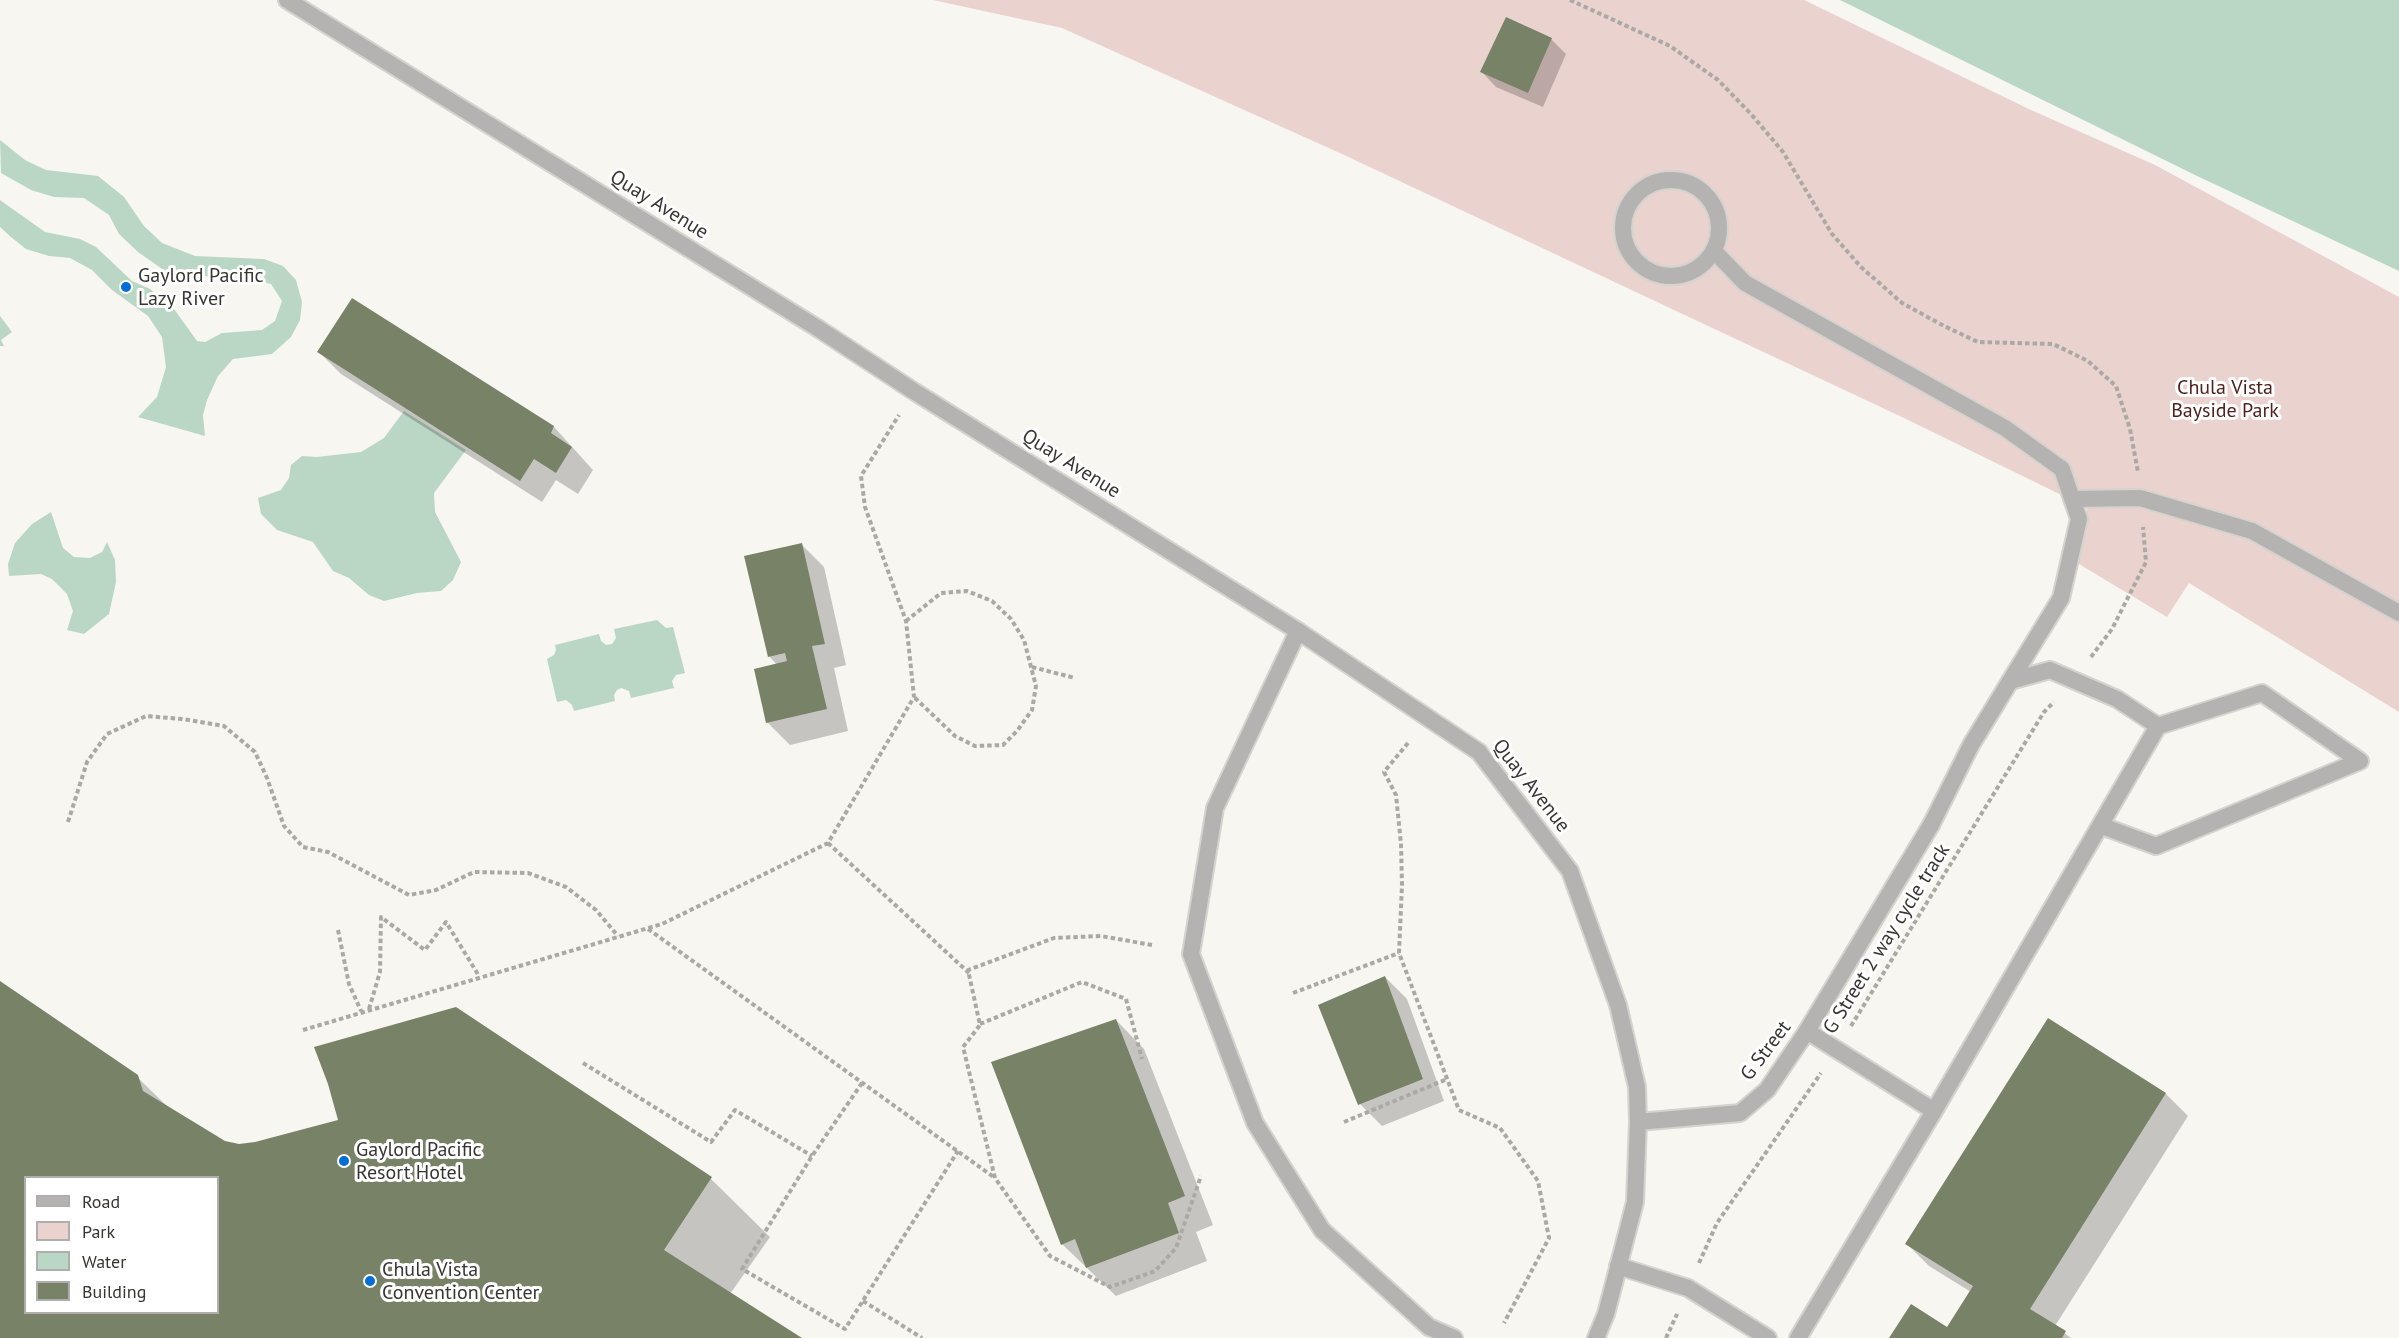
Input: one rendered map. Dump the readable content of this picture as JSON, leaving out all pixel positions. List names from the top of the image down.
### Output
{
  "streets": {
    "street": ["Quay Avenue", "G Street"],
    "path": ["G Street 2 way cycle track"]
  },
  "crossings": [
    ["Quay Avenue", "G Street"]
  ],
  "parks": ["Chula Vista Bayside Park"],
  "places": ["Gaylord Pacific Lazy River", "Gaylord Pacific Resort Hotel", "Chula Vista Convention Center"],
  "legend": [
    "Road",
    "Park",
    "Water",
    "Building"
  ]
}
